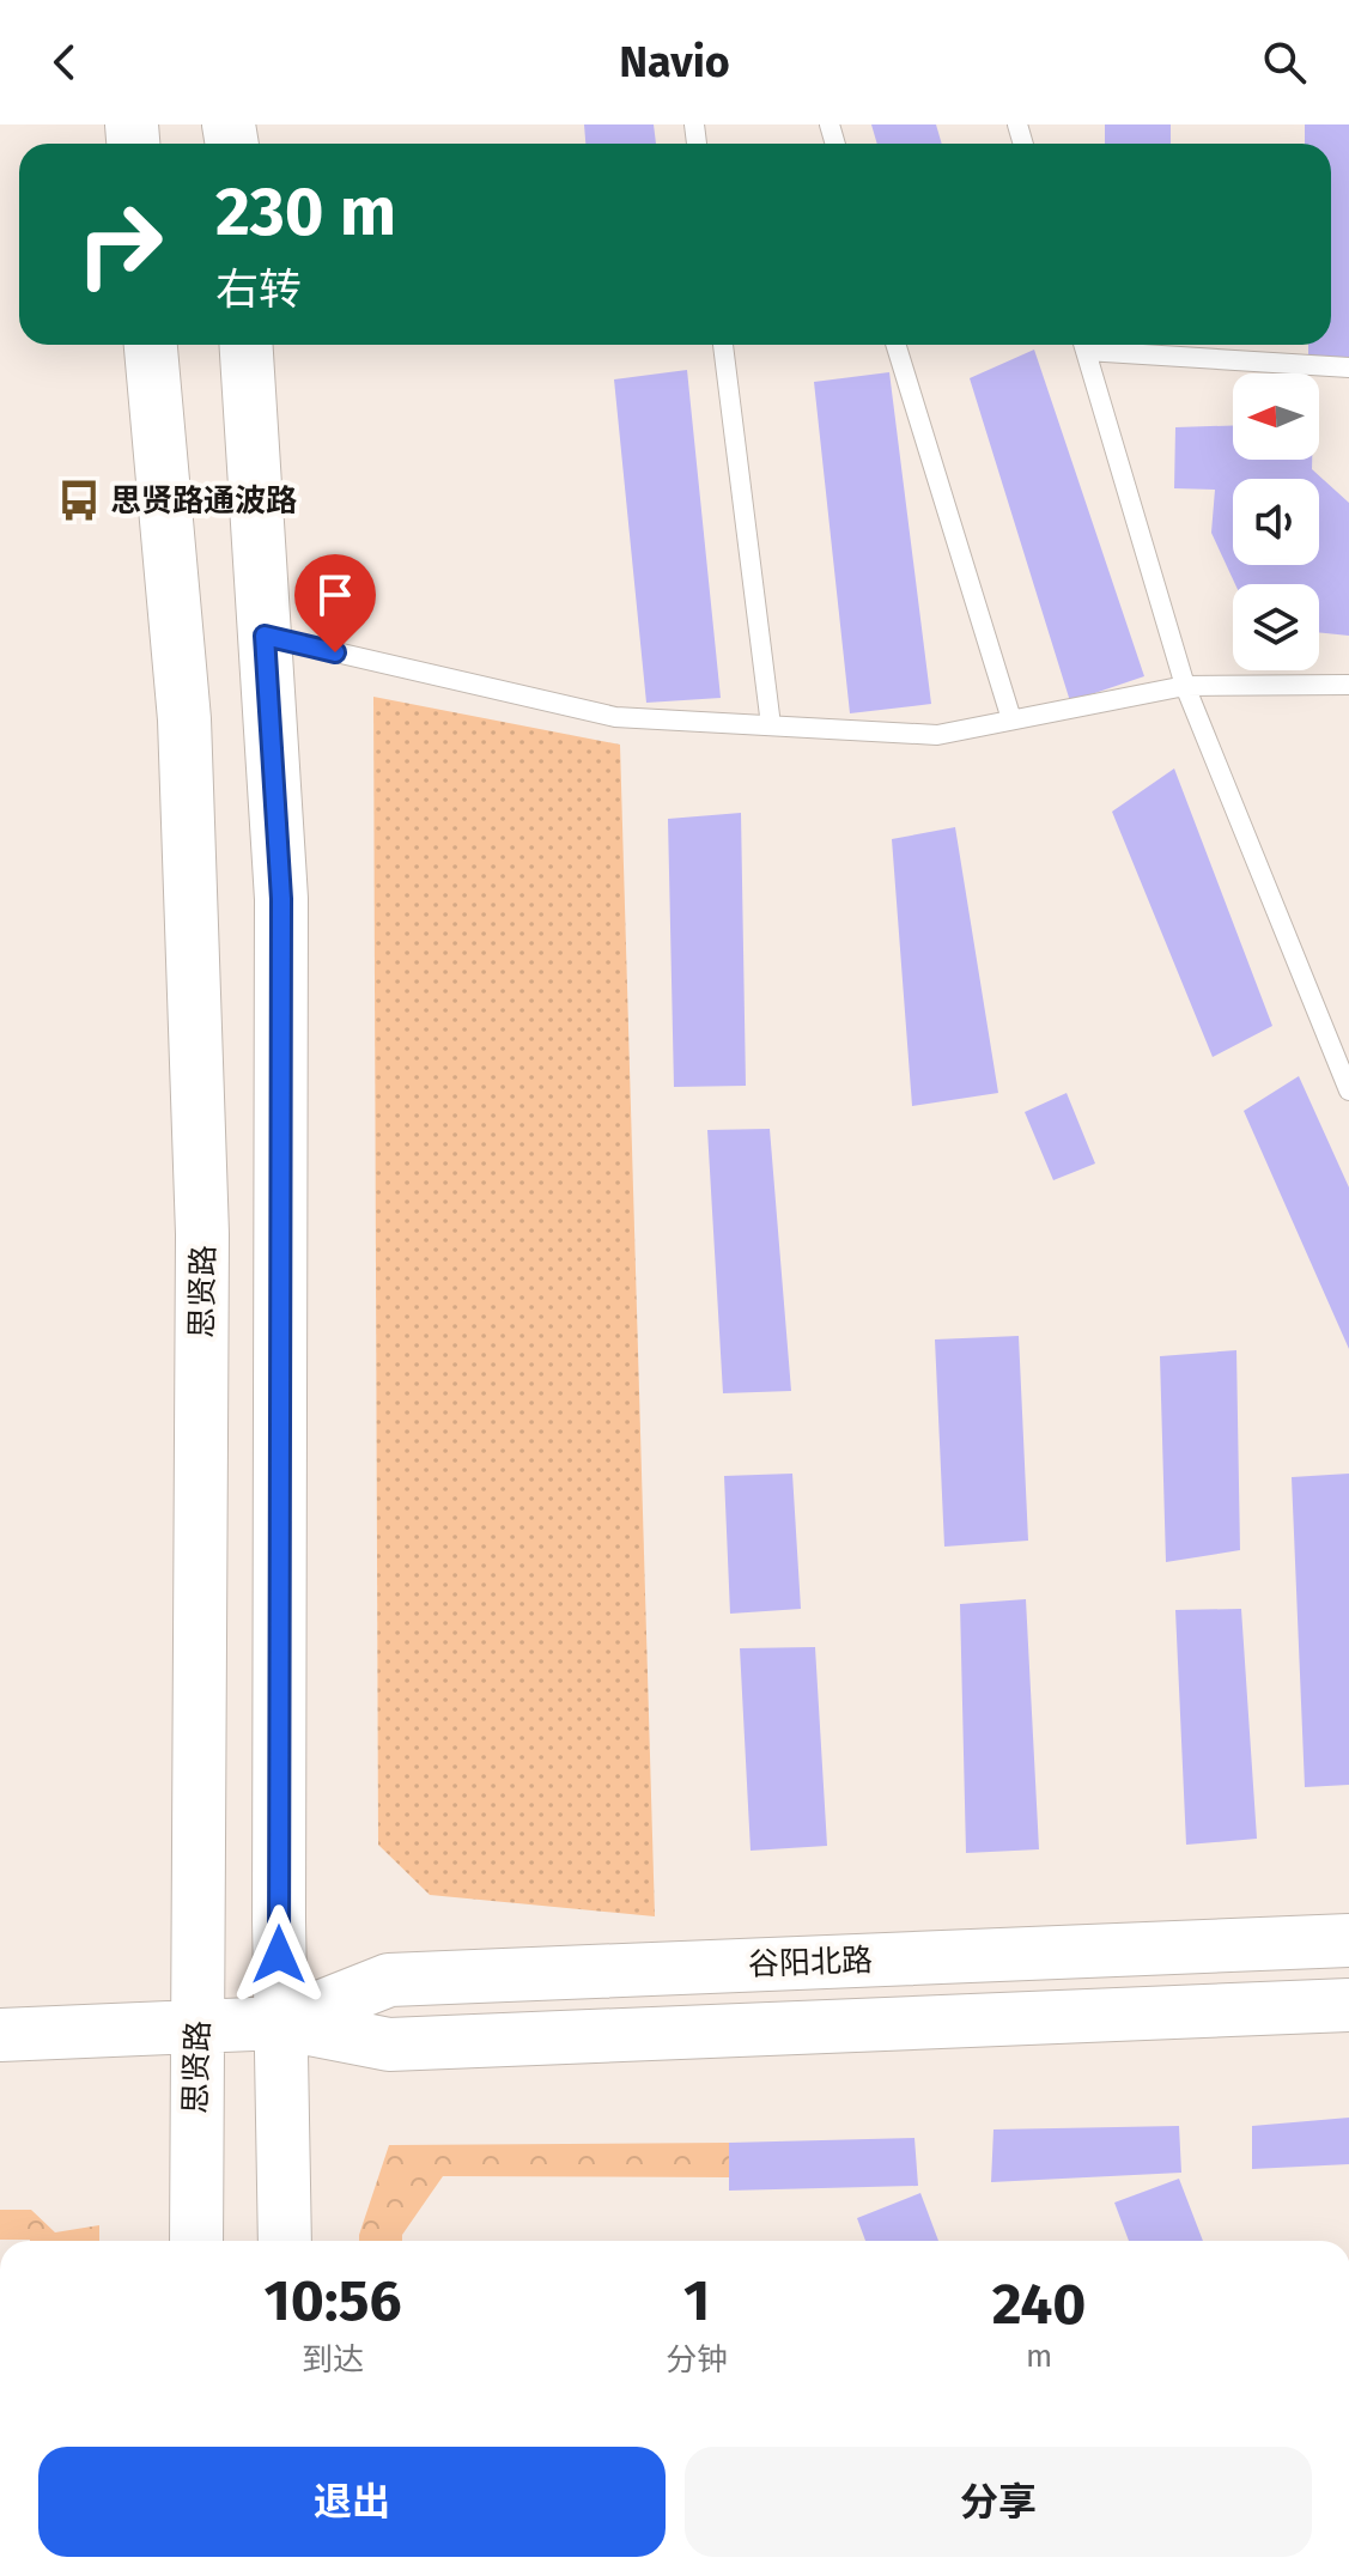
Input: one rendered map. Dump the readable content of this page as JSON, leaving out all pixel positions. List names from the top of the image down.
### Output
{
  "streets": {
    "main road": ["思贤路", "谷阳北路"]
  },
  "crossings": [
    ["思贤路", "谷阳北路"]
  ],
  "places": {
    "bus stop": ["思贤路通波路"]
  },
  "north": "left",
  "page": {
    "header": "Navio",
    "turn": ["230 m", "右转"],
    "eta": [
      "10:56",
      "到达",
      "1",
      "分钟",
      "240",
      "m"
    ],
    "buttons": ["退出", "分享"]
  }
}
